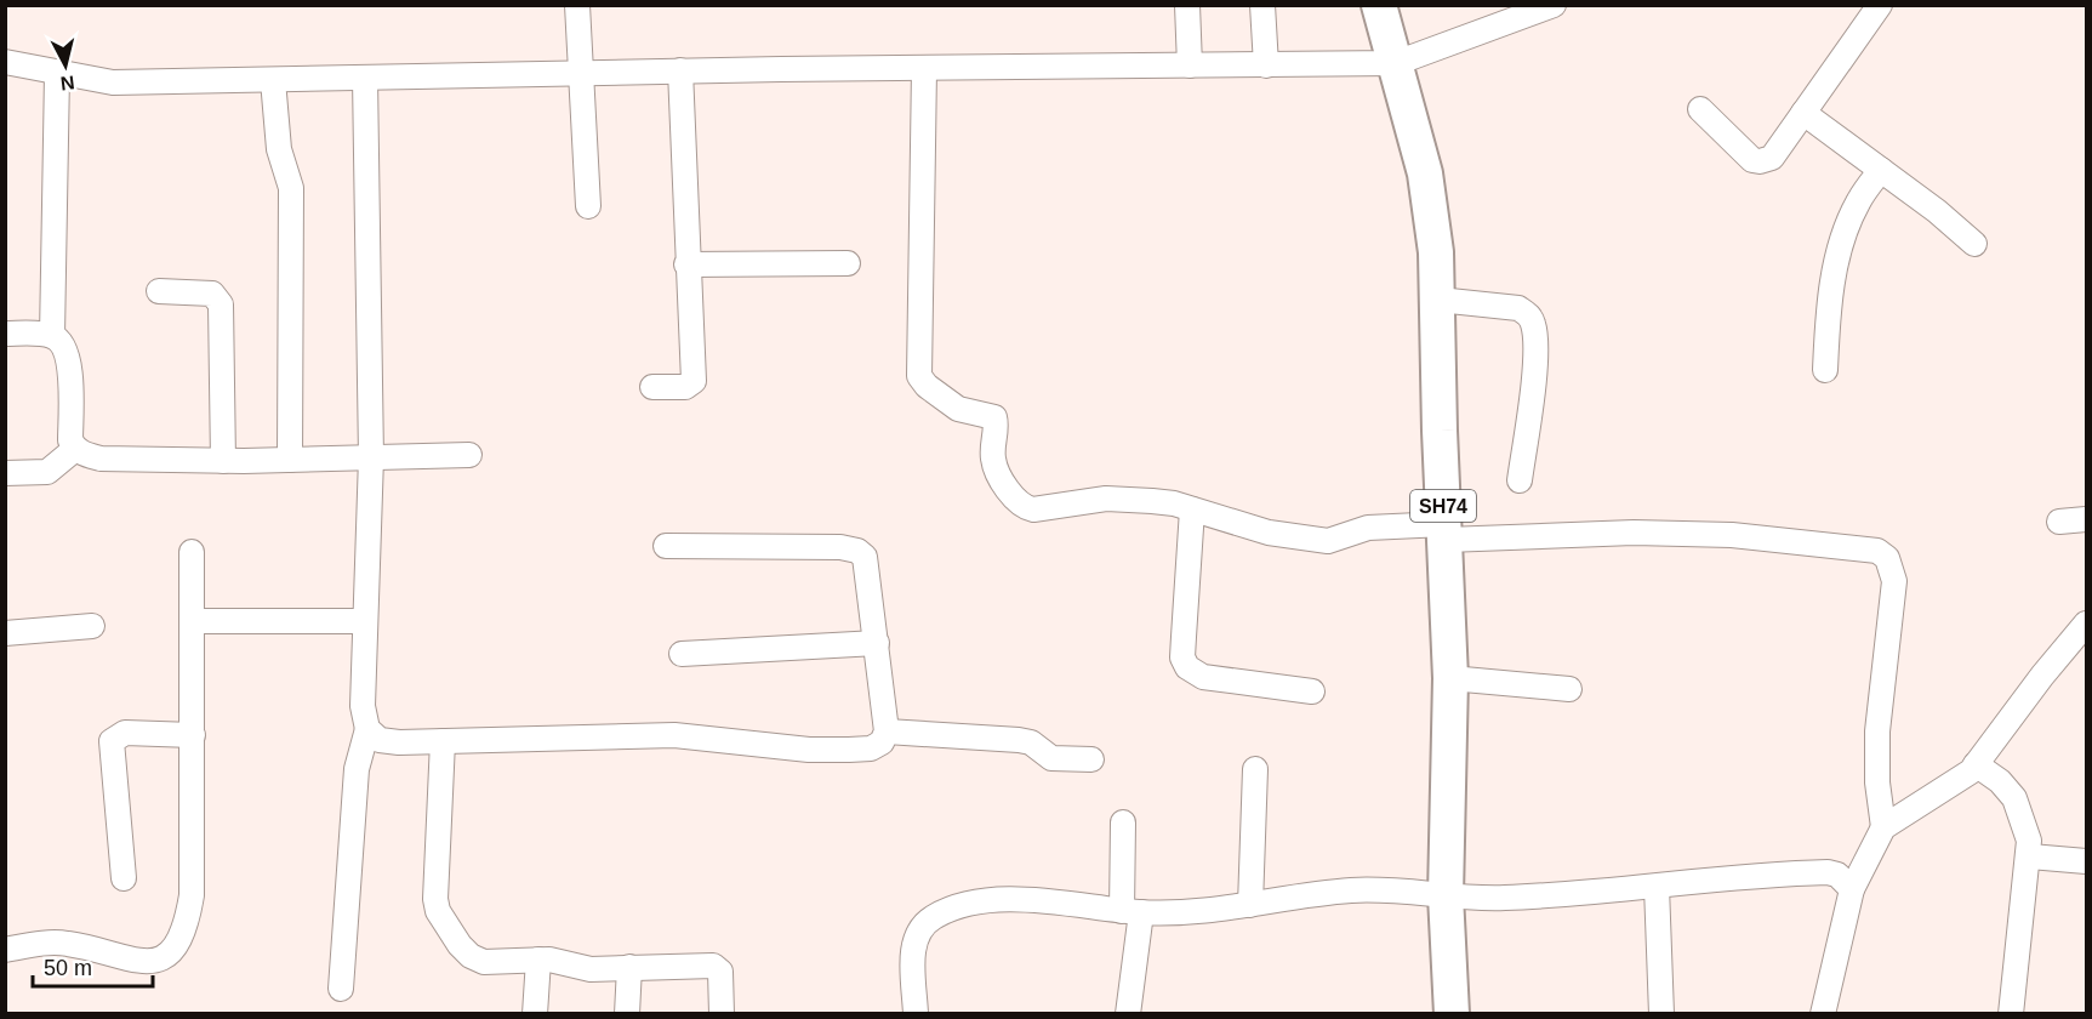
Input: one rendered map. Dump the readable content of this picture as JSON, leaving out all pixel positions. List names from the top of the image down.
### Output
{
  "streets": {
    "highway": ["SH74"]
  },
  "scale_bar": "50 m",
  "north": "bottom"
}
